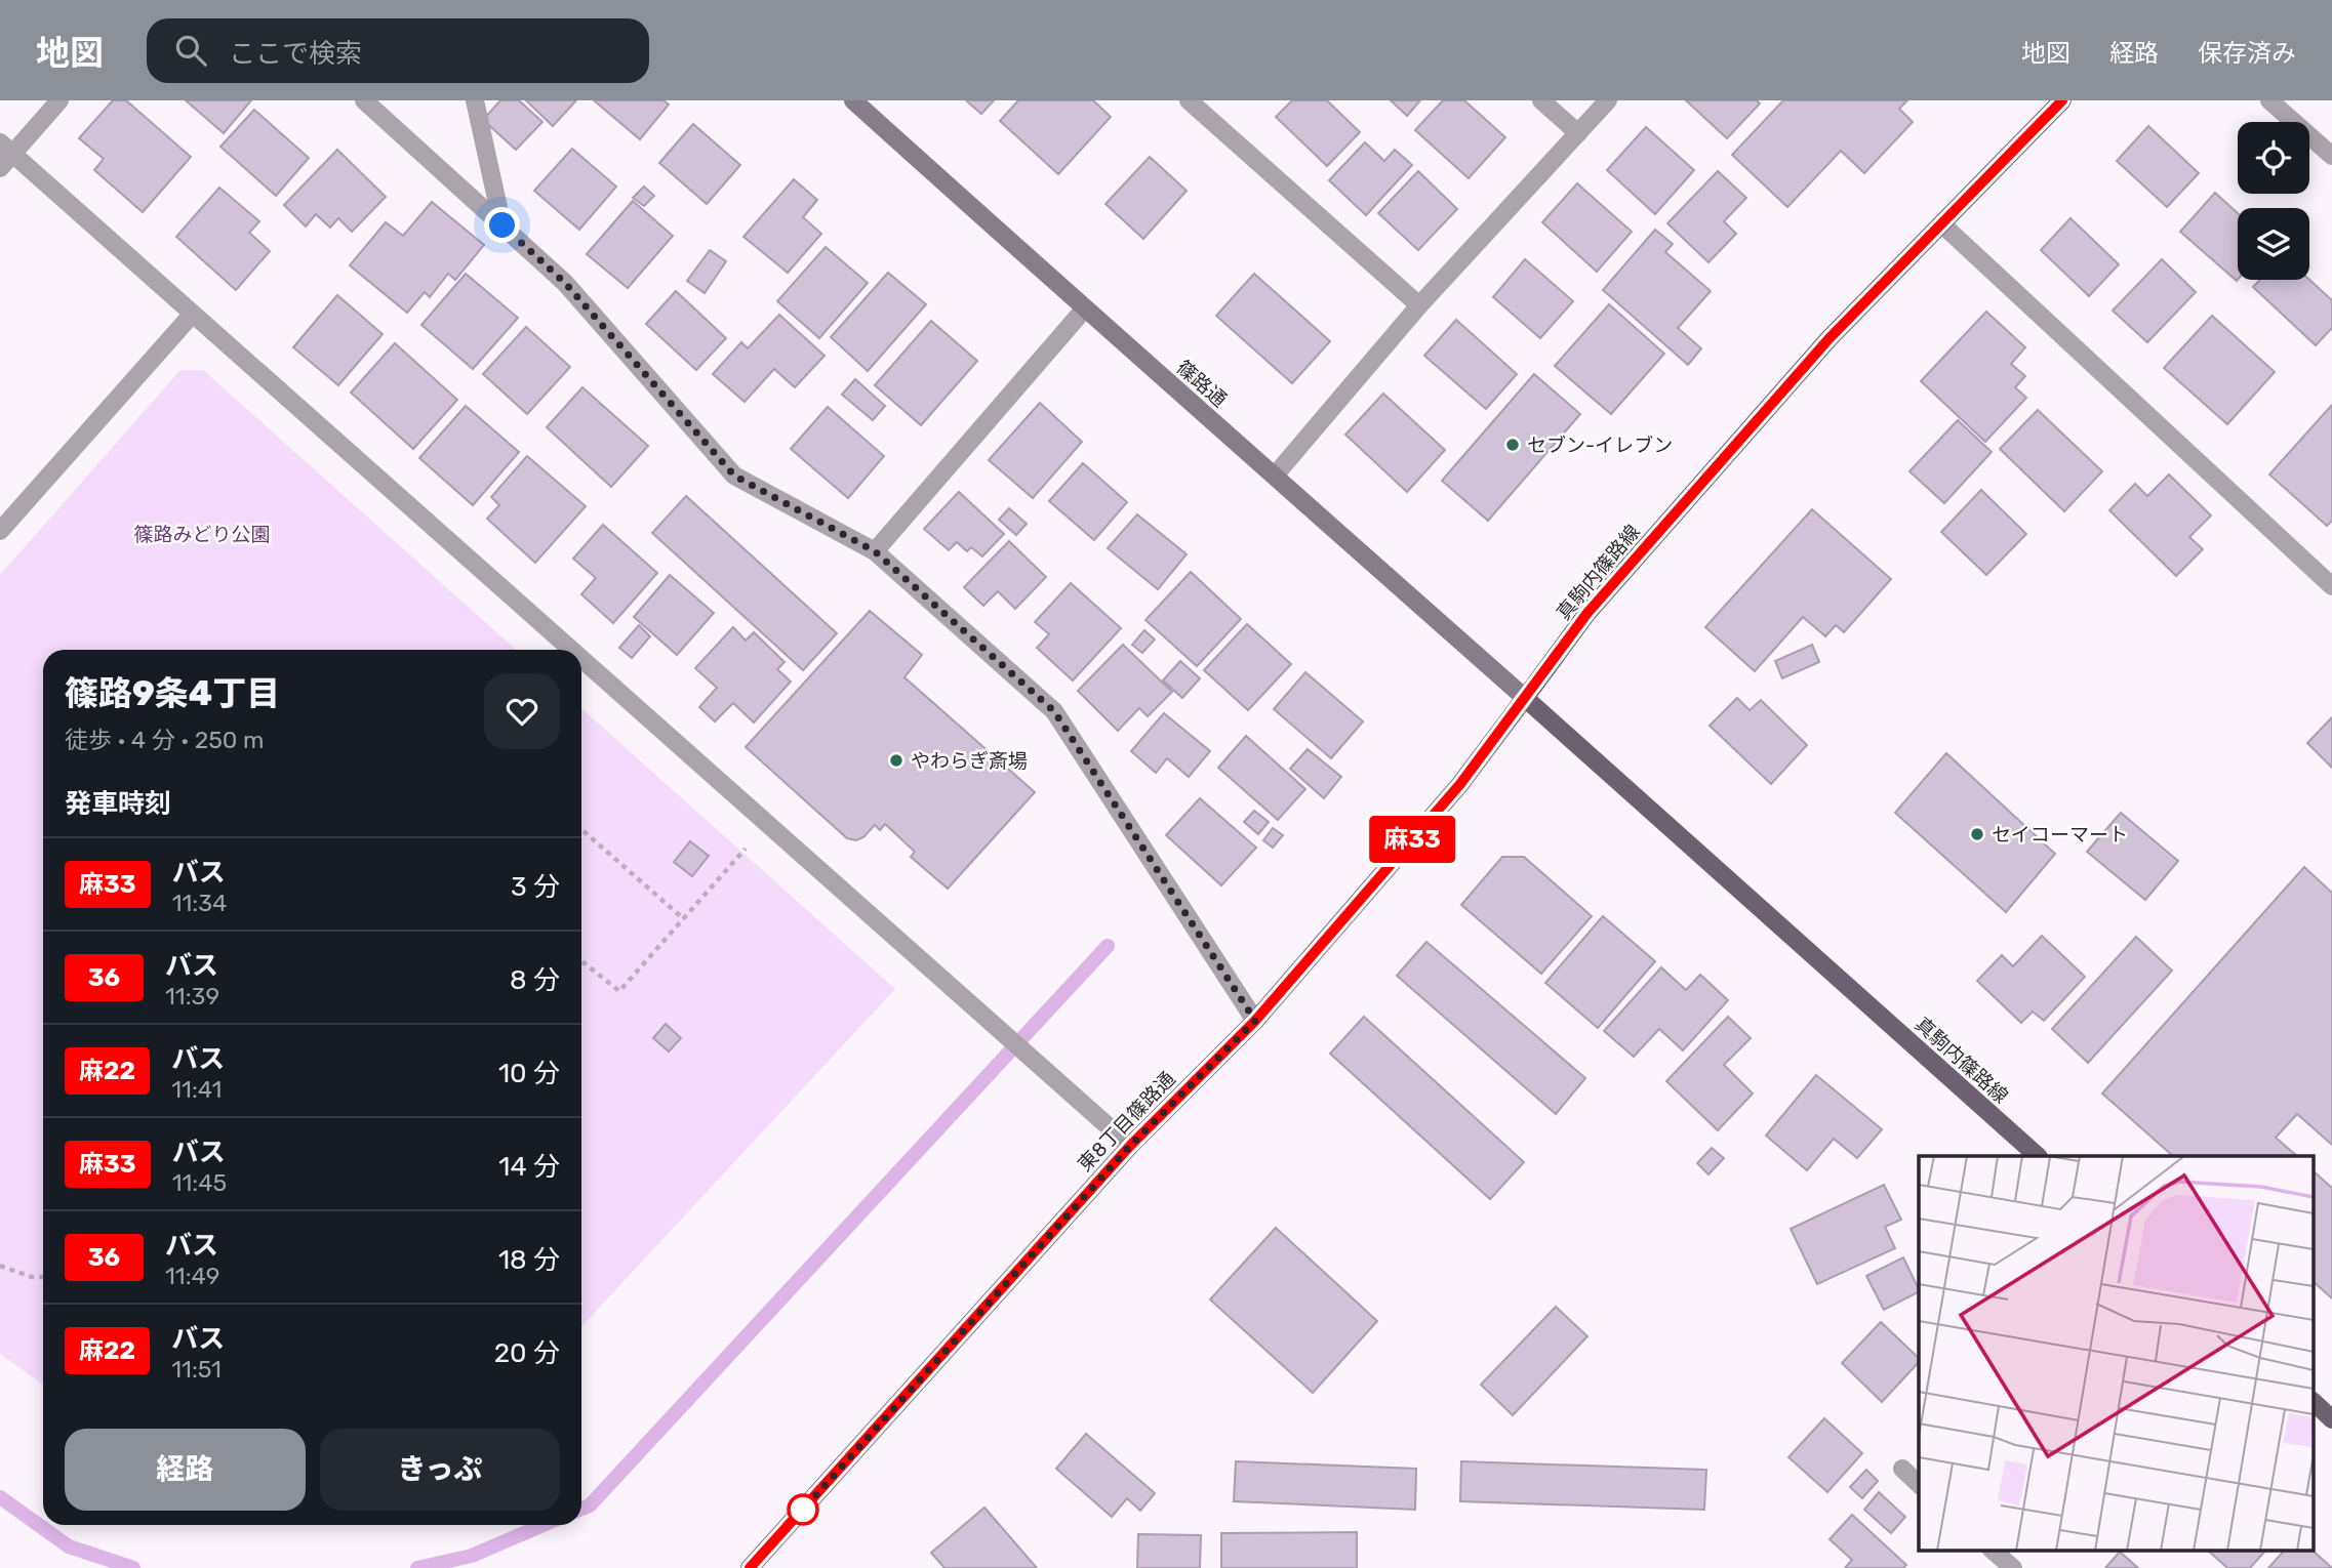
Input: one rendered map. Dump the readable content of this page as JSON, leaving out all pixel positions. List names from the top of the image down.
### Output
{
  "streets": {
    "main road": ["篠路通", "真駒内篠路線", "東8丁目篠路通"]
  },
  "crossings": [
    ["篠路通", "真駒内篠路線"],
    ["篠路通", "東8丁目篠路通"],
    ["真駒内篠路線", "東8丁目篠路通"]
  ],
  "parks": ["篠路みどり公園"],
  "places": ["セブン-イレブン", "やわらぎ斎場", "セイコーマート"],
  "lines": ["bus line 麻33"],
  "page": {
    "header": "地図",
    "search": "ここで検索",
    "nav": ["地図", "経路", "保存済み"],
    "on_map": "麻33",
    "heading": [
      ["篠路9条4丁目", "徒歩 · 4 分 · 250 m"],
      "発車時刻"
    ],
    "list": [
      {
        "mark": "麻33",
        "name": "バス",
        "note": "11:34",
        "value": "3 分"
      },
      {
        "mark": "36",
        "name": "バス",
        "note": "11:39",
        "value": "8 分"
      },
      {
        "mark": "麻22",
        "name": "バス",
        "note": "11:41",
        "value": "10 分"
      },
      {
        "mark": "麻33",
        "name": "バス",
        "note": "11:45",
        "value": "14 分"
      },
      {
        "mark": "36",
        "name": "バス",
        "note": "11:49",
        "value": "18 分"
      },
      {
        "mark": "麻22",
        "name": "バス",
        "note": "11:51",
        "value": "20 分"
      }
    ],
    "buttons": ["経路", "きっぷ"]
  }
}
